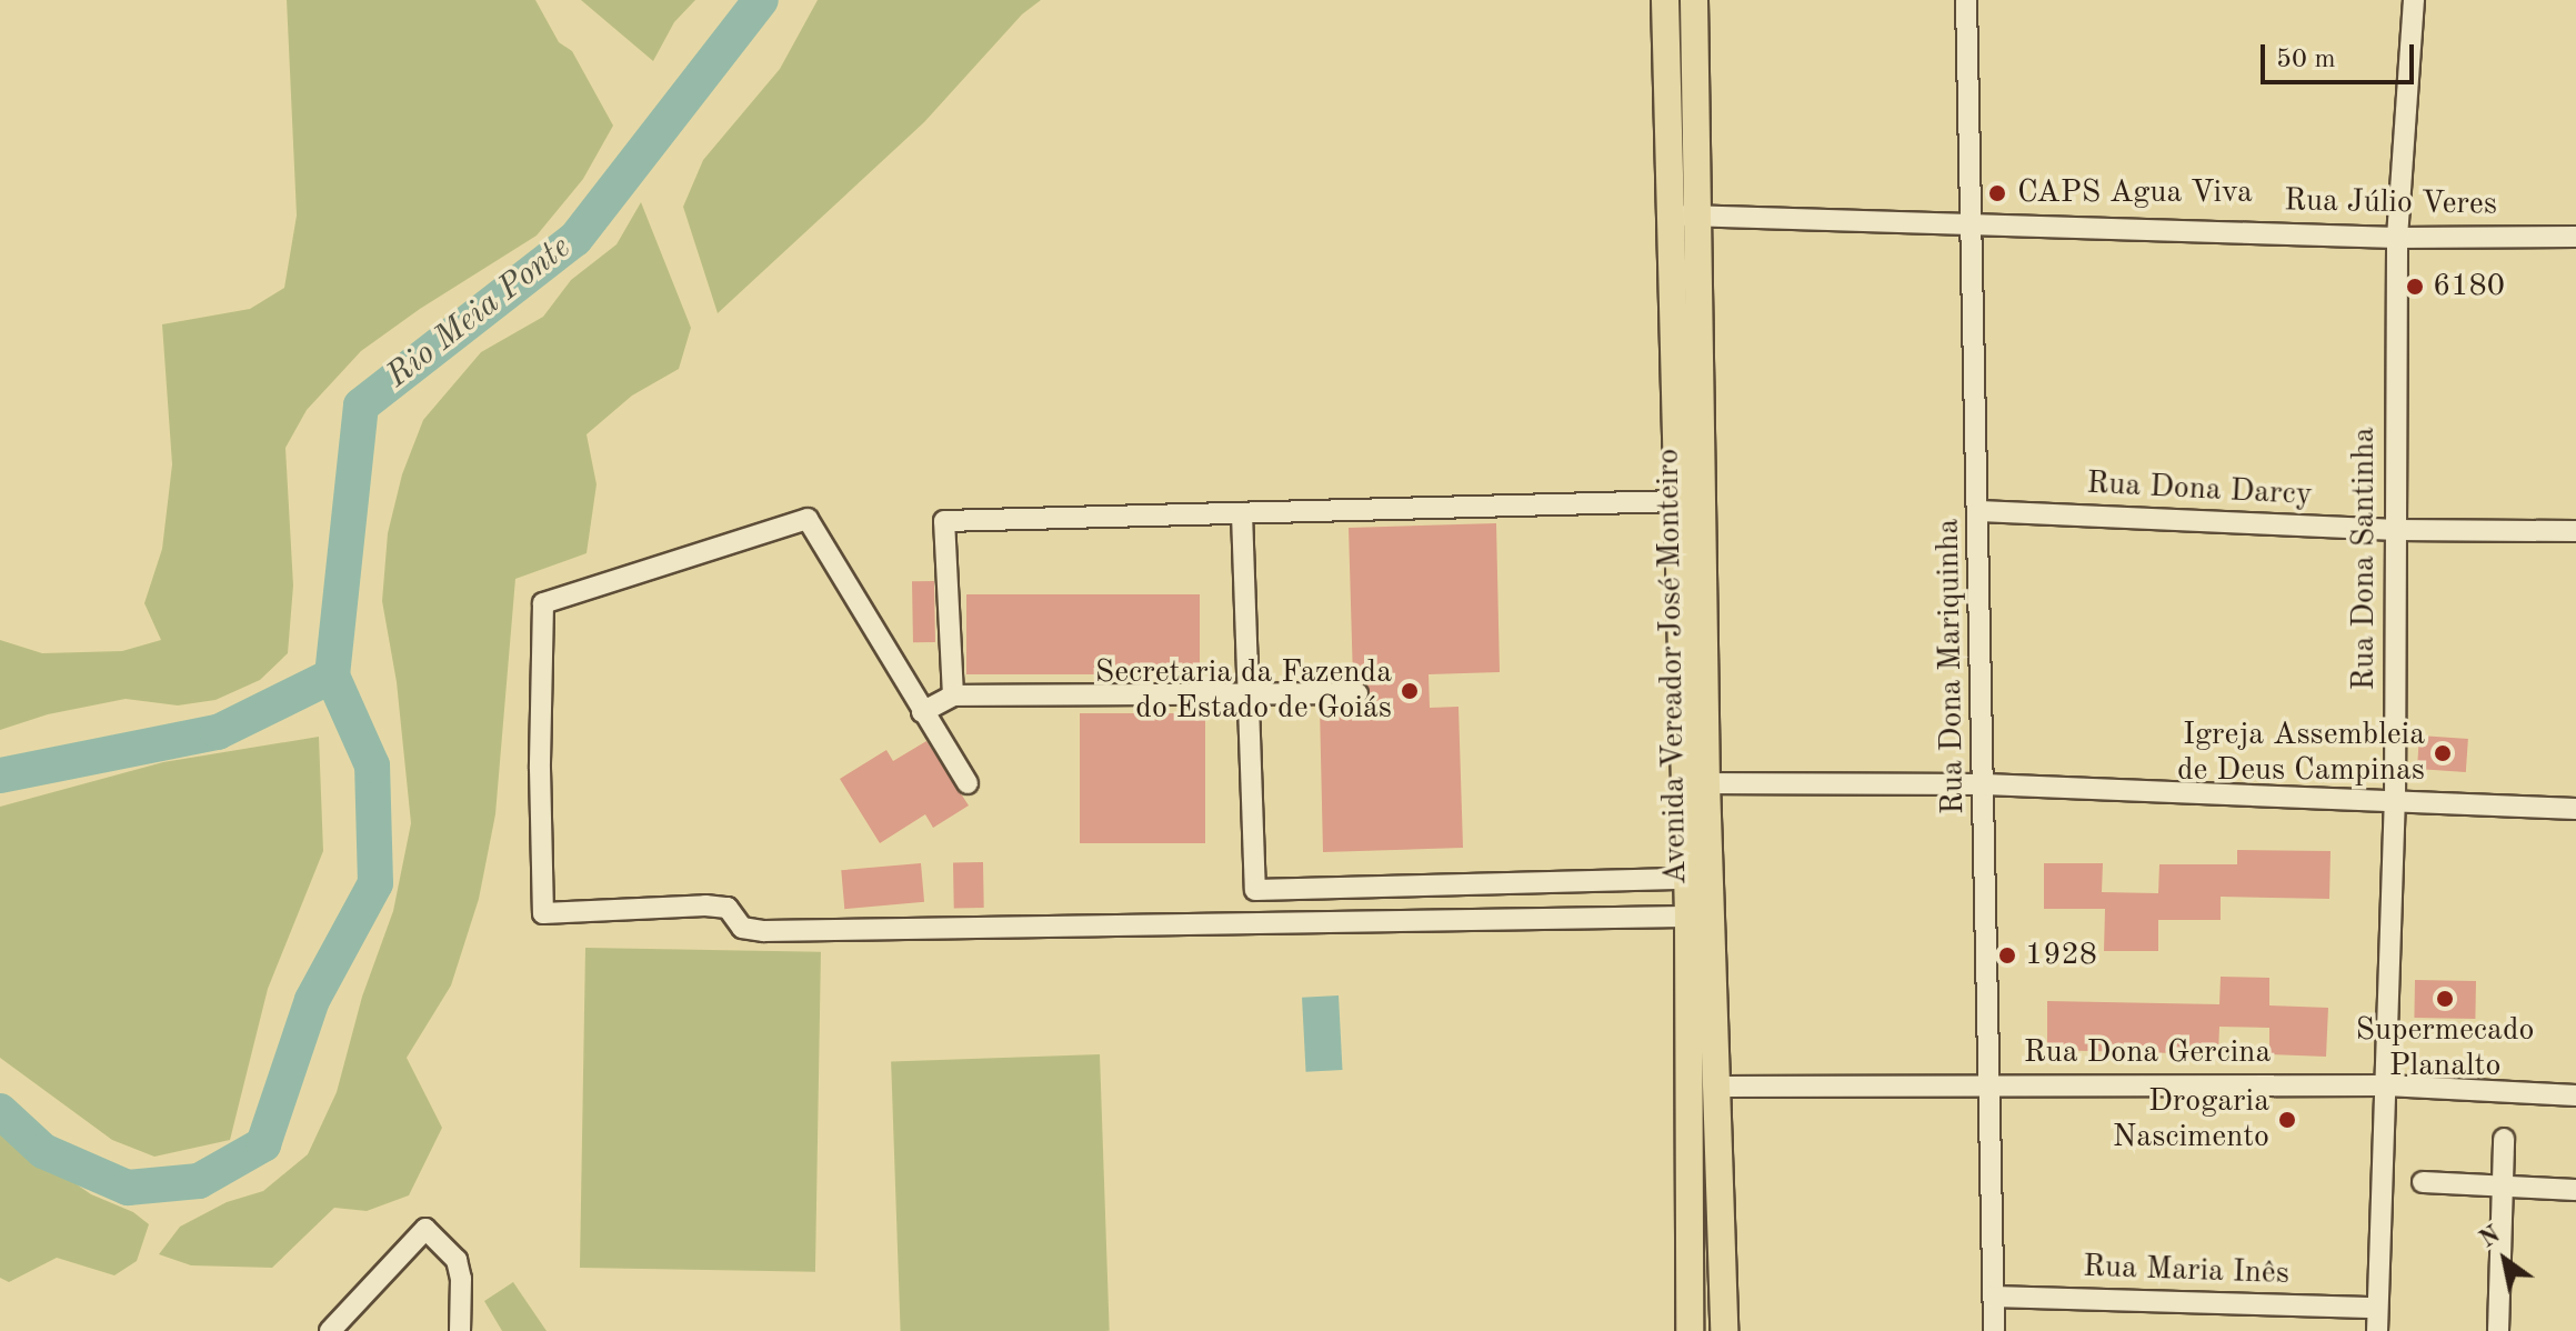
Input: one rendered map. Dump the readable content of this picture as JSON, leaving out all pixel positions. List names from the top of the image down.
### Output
{
  "streets": {
    "main road": ["Avenida Vereador José Monteiro"],
    "street": [
      "Rua Júlio Veres",
      "Rua Dona Darcy",
      "Rua Dona Santinha",
      "Rua Dona Mariquinha",
      "Rua Dona Gercina",
      "Rua Maria Inês"
    ]
  },
  "crossings": [
    ["Rua Júlio Veres", "Rua Dona Santinha"],
    ["Rua Júlio Veres", "Avenida Vereador José Monteiro"],
    ["Rua Júlio Veres", "Rua Dona Mariquinha"],
    ["Rua Dona Darcy", "Rua Dona Santinha"],
    ["Rua Dona Darcy", "Rua Dona Mariquinha"],
    ["Rua Dona Santinha", "Rua Dona Gercina"],
    ["Rua Dona Santinha", "Rua Maria Inês"],
    ["Avenida Vereador José Monteiro", "Rua Dona Gercina"],
    ["Rua Dona Mariquinha", "Rua Dona Gercina"],
    ["Rua Dona Mariquinha", "Rua Maria Inês"]
  ],
  "water": ["Rio Meia Ponte"],
  "places": [
    "CAPS Agua Viva",
    "6180",
    "Secretaria da Fazenda do Estado de Goiás",
    "Igreja Assembleia de Deus Campinas",
    "1928",
    "Supermecado Planalto",
    "Drogaria Nascimento"
  ],
  "scale_bar": "50 m",
  "north": "top left"
}
